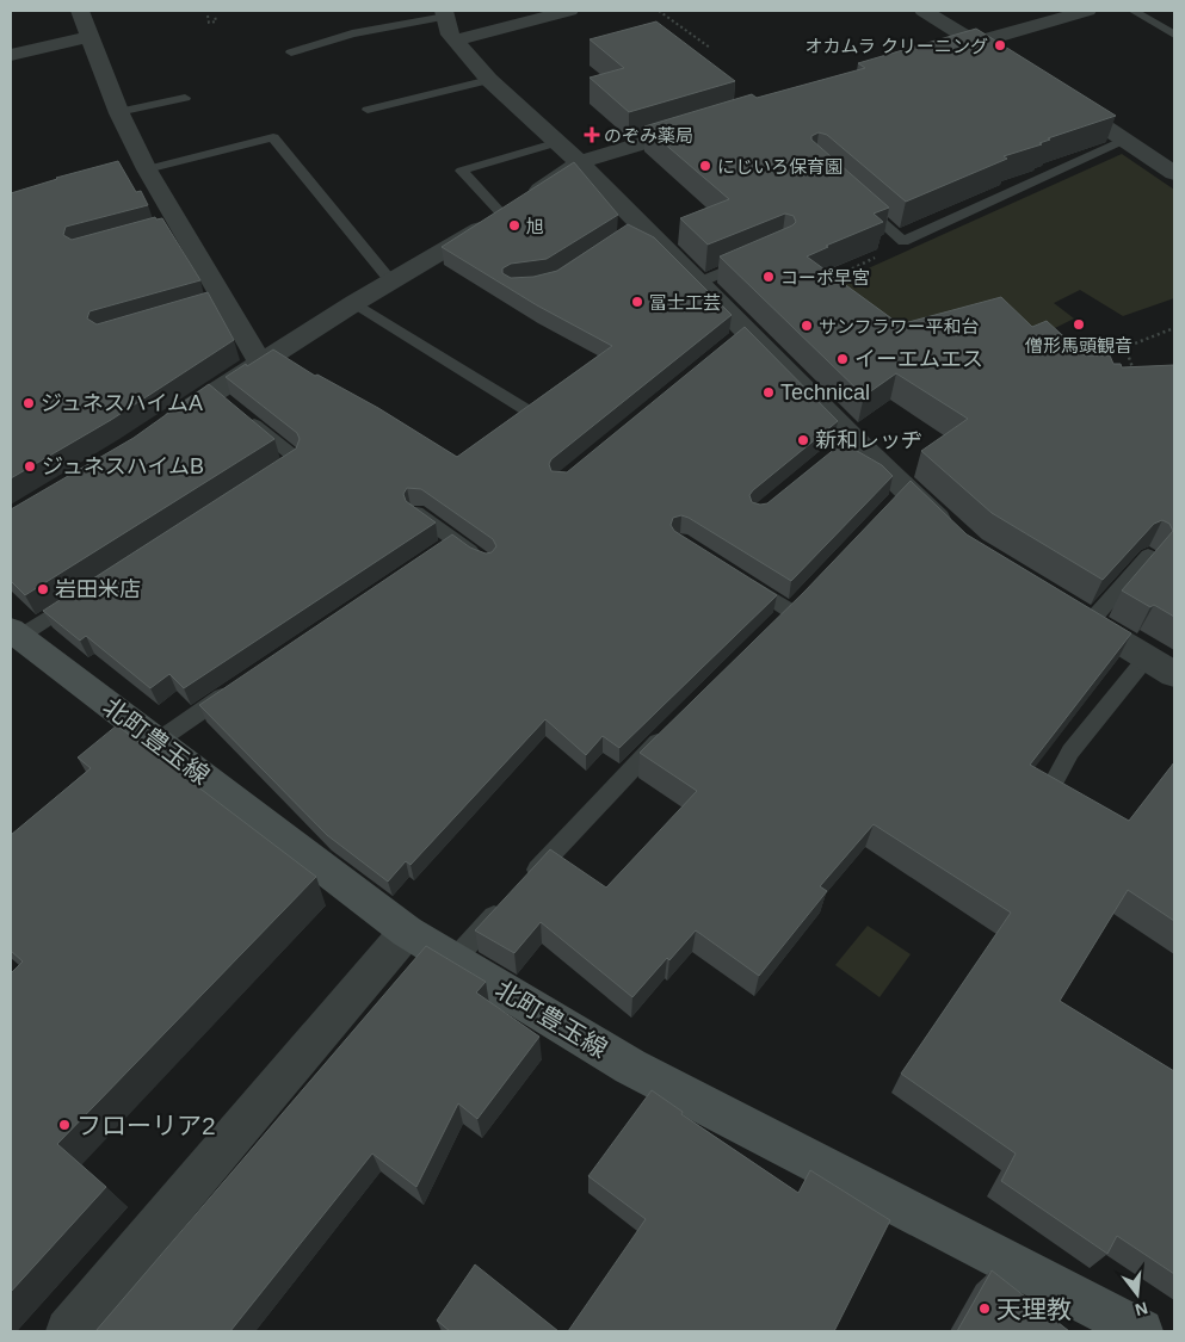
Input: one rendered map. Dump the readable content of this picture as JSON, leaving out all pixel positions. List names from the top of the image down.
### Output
{
  "streets": {
    "main road": ["北町豊玉線"]
  },
  "places": {
    "other": [
      "オカムラ クリーニング",
      "にじいろ保育園",
      "旭",
      "コーポ早宮",
      "冨士工芸",
      "僧形馬頭観音",
      "サンフラワー平和台",
      "イーエムエス",
      "Technical",
      "ジュネスハイムA",
      "新和レッヂ",
      "ジュネスハイムB",
      "岩田米店",
      "フローリア2",
      "天理教"
    ],
    "health": ["のぞみ薬局"]
  },
  "north": "bottom"
}
